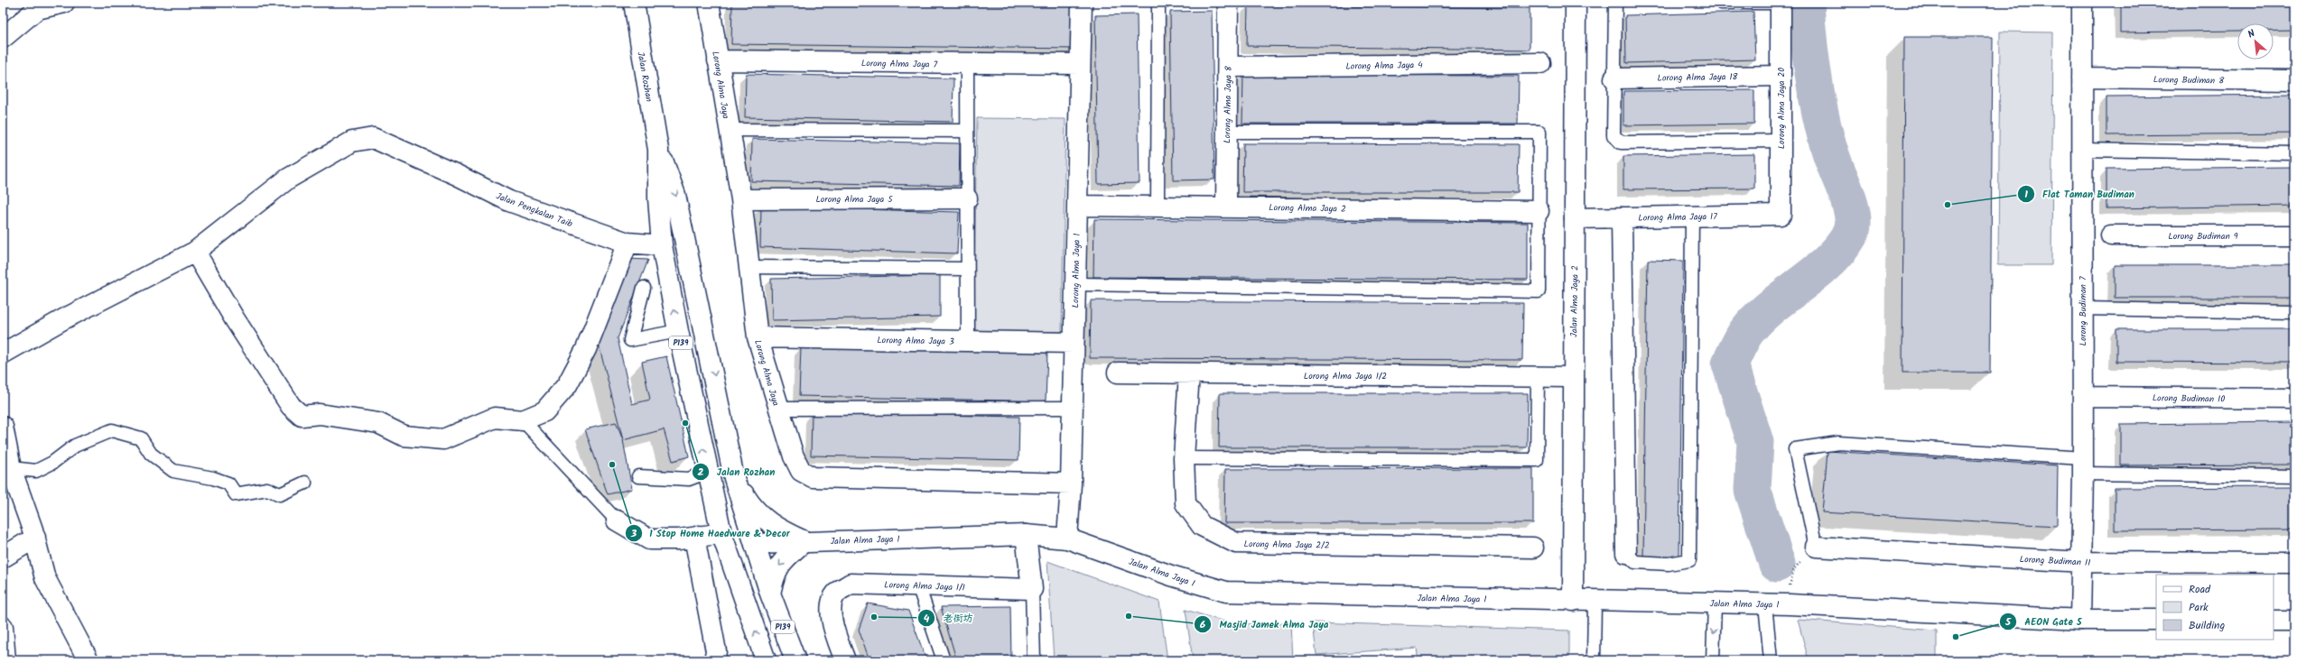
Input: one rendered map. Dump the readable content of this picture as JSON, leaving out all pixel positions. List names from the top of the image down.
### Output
{
  "streets": {
    "street": [
      "Lorong Alma Jaya 7",
      "Lorong Alma Jaya 4",
      "Jalan Rozhan",
      "Lorong Alma Jaya 18",
      "Lorong Budiman 8",
      "Lorong Alma Jaya",
      "Lorong Alma Jaya 8",
      "Lorong Alma Jaya 20",
      "Lorong Alma Jaya 5",
      "Lorong Alma Jaya 2",
      "Jalan Pengkalan Taib",
      "Lorong Alma Jaya 17",
      "Lorong Budiman 9",
      "Lorong Alma Jaya 1",
      "Jalan Alma Jaya 2",
      "Lorong Budiman 7",
      "Lorong Alma Jaya 3",
      "P139",
      "Lorong Alma Jaya 1/2",
      "Lorong Budiman 10",
      "Jalan Alma Jaya 1",
      "Lorong Alma Jaya 2/2",
      "Lorong Budiman 11",
      "Lorong Alma Jaya 1/1"
    ]
  },
  "crossings": [
    ["Lorong Alma Jaya 7", "Lorong Alma Jaya"],
    ["Lorong Alma Jaya 7", "Lorong Alma Jaya 1"],
    ["Lorong Alma Jaya 4", "Lorong Alma Jaya 8"],
    ["Jalan Rozhan", "Jalan Pengkalan Taib"],
    ["Jalan Rozhan", "Jalan Alma Jaya 1"],
    ["Lorong Alma Jaya 18", "Lorong Alma Jaya 20"],
    ["Lorong Budiman 8", "Lorong Budiman 7"],
    ["Lorong Alma Jaya", "Lorong Alma Jaya 5"],
    ["Lorong Alma Jaya", "Lorong Alma Jaya 1"],
    ["Lorong Alma Jaya", "Lorong Alma Jaya 3"],
    ["Lorong Alma Jaya 8", "Lorong Alma Jaya 2"],
    ["Lorong Alma Jaya 20", "Lorong Alma Jaya 17"],
    ["Lorong Alma Jaya 2", "Lorong Alma Jaya 1"],
    ["Lorong Alma Jaya 17", "Jalan Alma Jaya 2"],
    ["Lorong Alma Jaya 1", "Lorong Alma Jaya 3"],
    ["Lorong Alma Jaya 1", "Jalan Alma Jaya 1"],
    ["Jalan Alma Jaya 2", "Lorong Alma Jaya 1/2"],
    ["Jalan Alma Jaya 2", "Jalan Alma Jaya 1"],
    ["Lorong Budiman 7", "Lorong Budiman 10"],
    ["Lorong Budiman 7", "Jalan Alma Jaya 1"],
    ["Lorong Budiman 7", "Lorong Budiman 11"],
    ["Lorong Alma Jaya 1/2", "Lorong Alma Jaya 2/2"]
  ],
  "places": [
    "Flat Taman Budiman",
    "Jalan Rozhan",
    "1 Stop Home Haedware & Decor",
    "Masjid Jamek Alma Jaya",
    "老街坊",
    "AEON Gate 5"
  ],
  "legend": ["Road", "Park", "Building"],
  "north": "top left"
}
